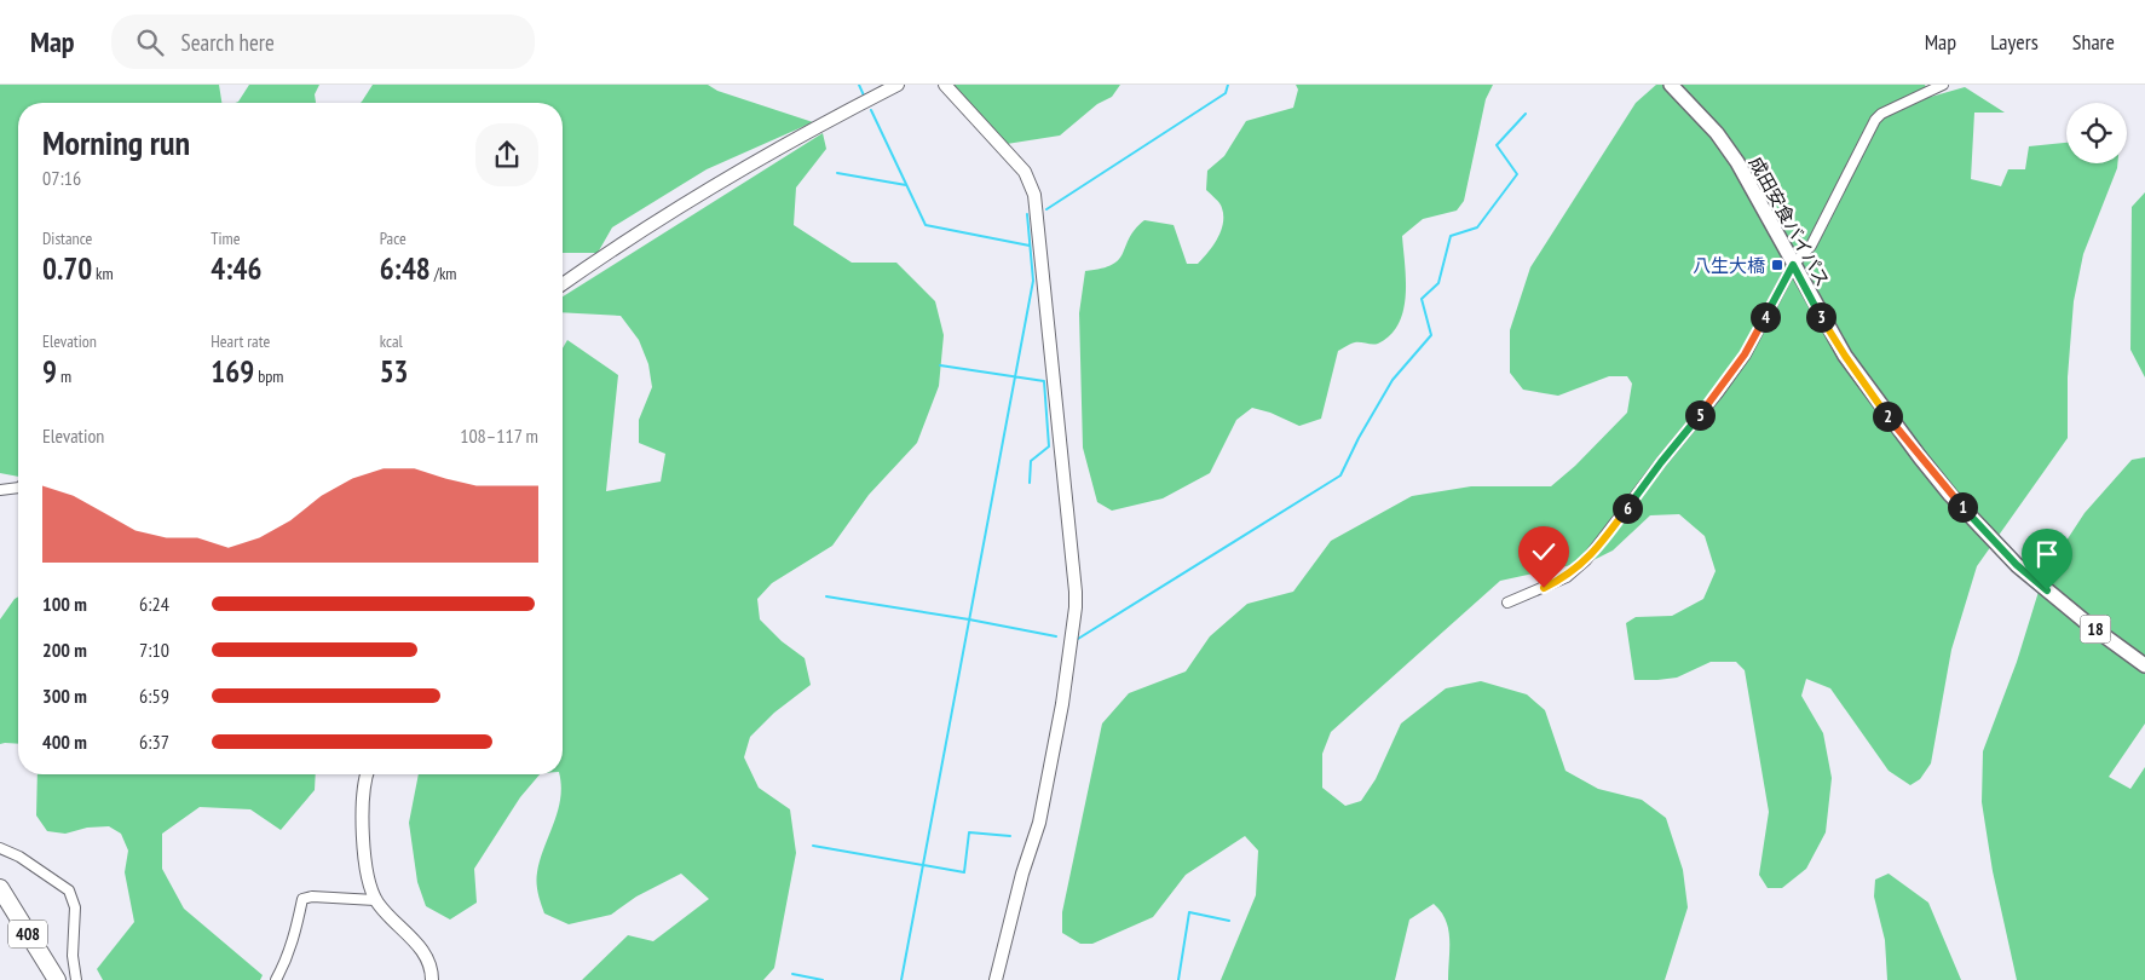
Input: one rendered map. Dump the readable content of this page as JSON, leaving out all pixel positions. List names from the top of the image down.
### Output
{
  "streets": {
    "highway": ["408"],
    "main road": ["成田安食バイパス", "18"]
  },
  "places": {
    "transit": ["八生大橋"]
  },
  "page": {
    "header": "Map",
    "search": "Search here",
    "nav": ["Map", "Layers", "Share"],
    "heading": ["Morning run", "07:16"],
    "stats": [
      ["Distance", "0.70 km"],
      ["Time", "4:46"],
      ["Pace", "6:48 /km"],
      ["Elevation", "9 m"],
      ["Heart rate", "169 bpm"],
      ["kcal", "53"]
    ],
    "pins": [
      "3",
      "4",
      "5",
      "2",
      "1",
      "6"
    ],
    "chart": ["Elevation", "108–117 m"],
    "list": [
      {
        "name": "100 m",
        "note": "6:24"
      },
      {
        "name": "200 m",
        "note": "7:10"
      },
      {
        "name": "300 m",
        "note": "6:59"
      },
      {
        "name": "400 m",
        "note": "6:37"
      }
    ]
  }
}
